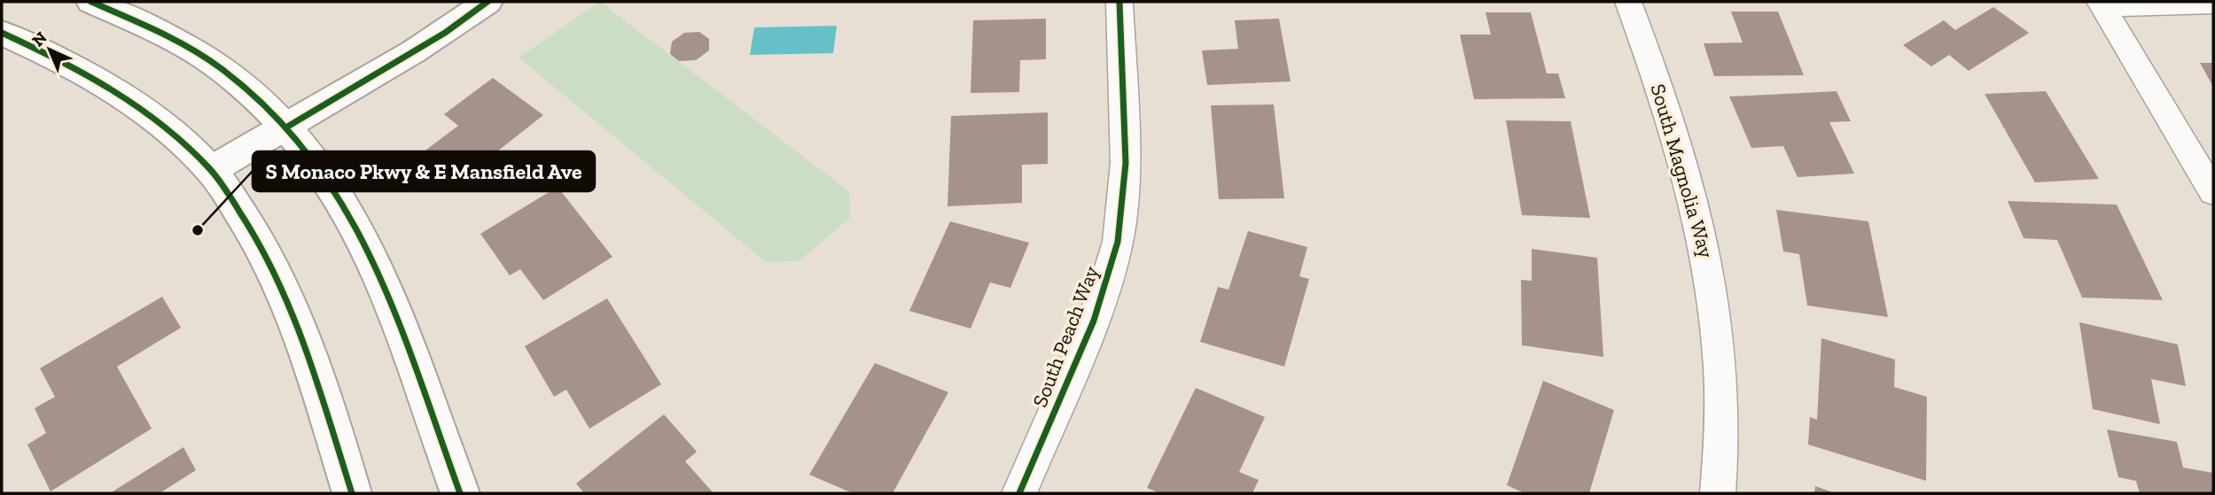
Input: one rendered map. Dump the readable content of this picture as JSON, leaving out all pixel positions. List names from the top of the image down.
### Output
{
  "streets": {
    "street": ["South Magnolia Way", "South Peach Way"]
  },
  "places": ["S Monaco Pkwy & E Mansfield Ave"],
  "north": "top left"
}
